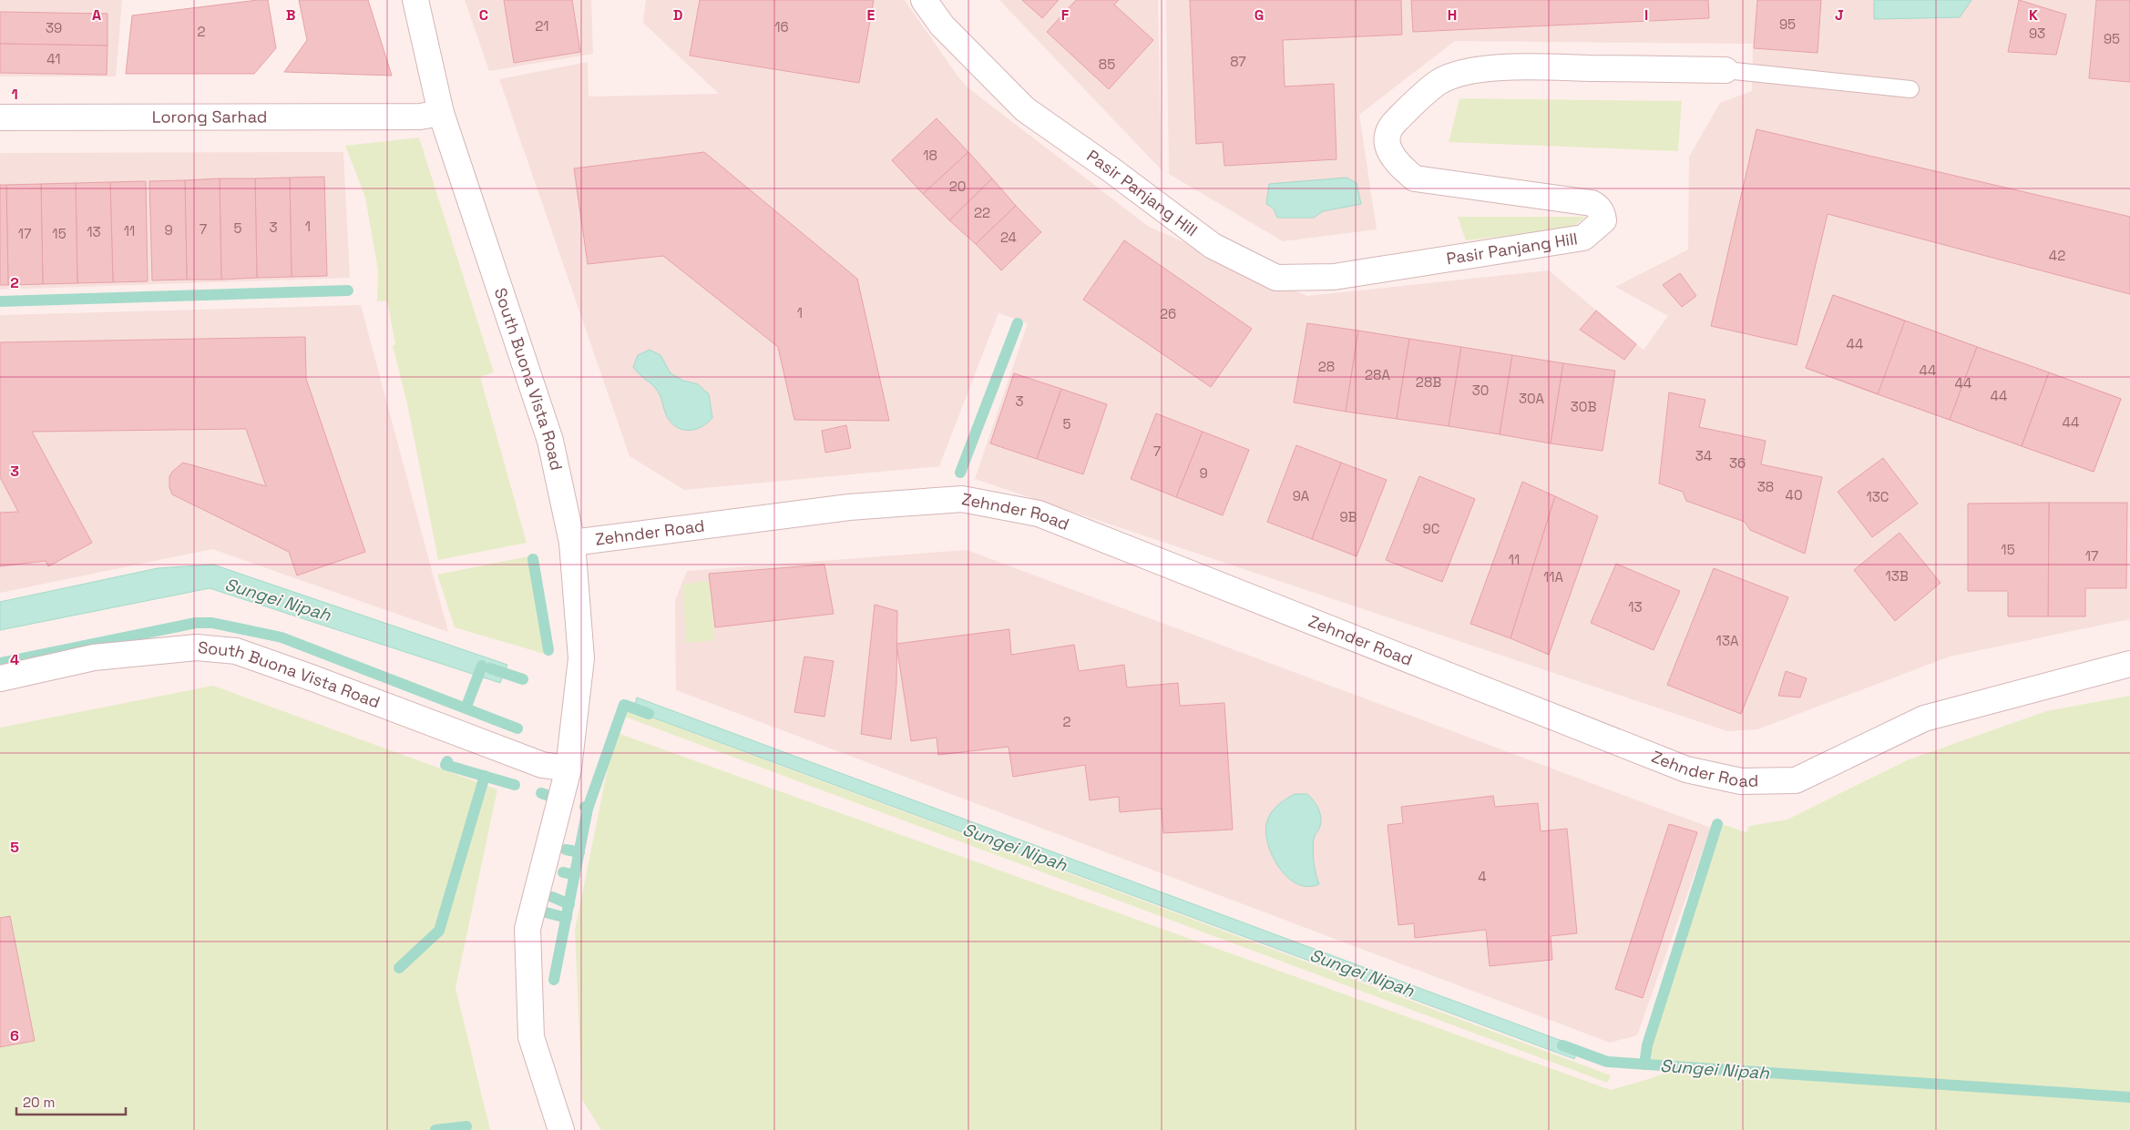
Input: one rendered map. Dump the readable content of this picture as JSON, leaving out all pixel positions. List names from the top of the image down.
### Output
{
  "streets": {
    "street": [
      "Lorong Sarhad",
      "Pasir Panjang Hill",
      "South Buona Vista Road",
      "Zehnder Road"
    ]
  },
  "crossings": [
    ["Lorong Sarhad", "South Buona Vista Road"],
    ["South Buona Vista Road", "Zehnder Road"]
  ],
  "water": ["Sungei Nipah"],
  "house_numbers": [
    "95",
    "21",
    "16",
    "39",
    "2",
    "93",
    "95",
    "41",
    "87",
    "85",
    "18",
    "20",
    "22",
    "1",
    "3",
    "5",
    "7",
    "9",
    "11",
    "13",
    "17",
    "15",
    "24",
    "42",
    "1",
    "26",
    "44",
    "28",
    "44",
    "28A",
    "28B",
    "44",
    "30",
    "44",
    "30A",
    "3",
    "30B",
    "44",
    "5",
    "7",
    "34",
    "36",
    "9",
    "38",
    "40",
    "9A",
    "13C",
    "9B",
    "9C",
    "15",
    "17",
    "11",
    "13B",
    "11A",
    "13",
    "13A",
    "2",
    "4"
  ],
  "scale_bar": "20 m",
  "grid": {
    "columns": [
      "A",
      "B",
      "C",
      "D",
      "E",
      "F",
      "G",
      "H",
      "I",
      "J",
      "K"
    ],
    "rows": [
      "1",
      "2",
      "3",
      "4",
      "5",
      "6"
    ]
  }
}
